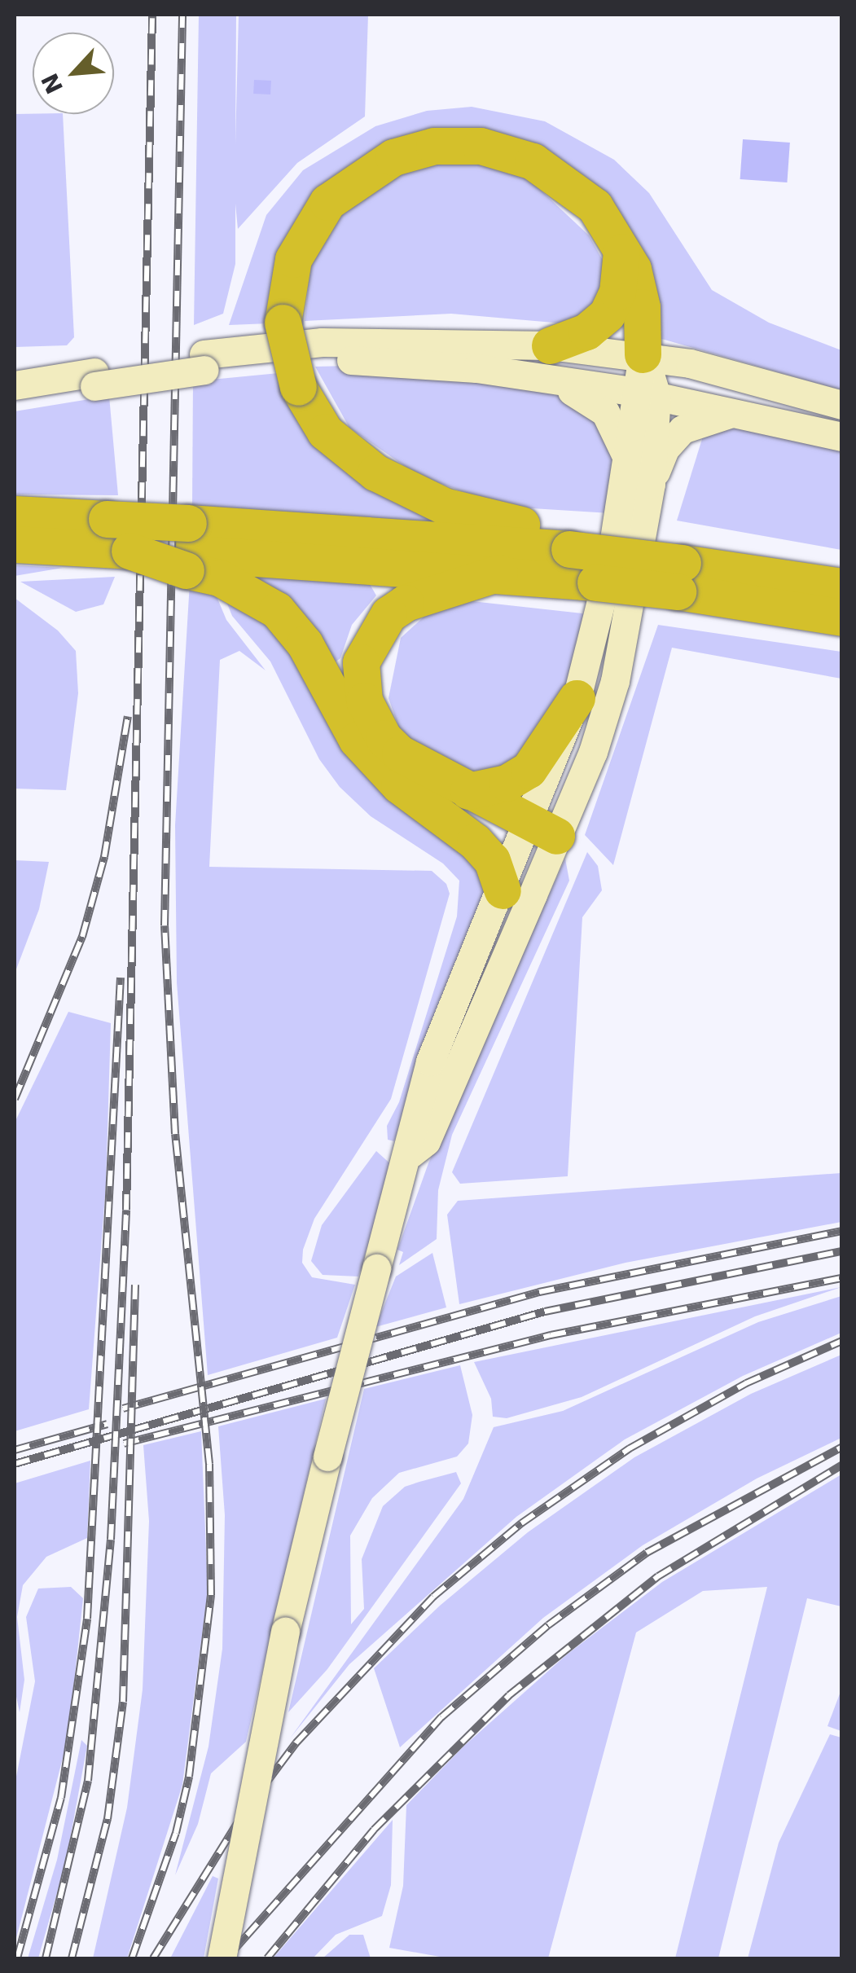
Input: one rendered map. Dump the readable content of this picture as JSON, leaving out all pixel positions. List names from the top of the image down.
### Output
{
  "north": "bottom left"
}
